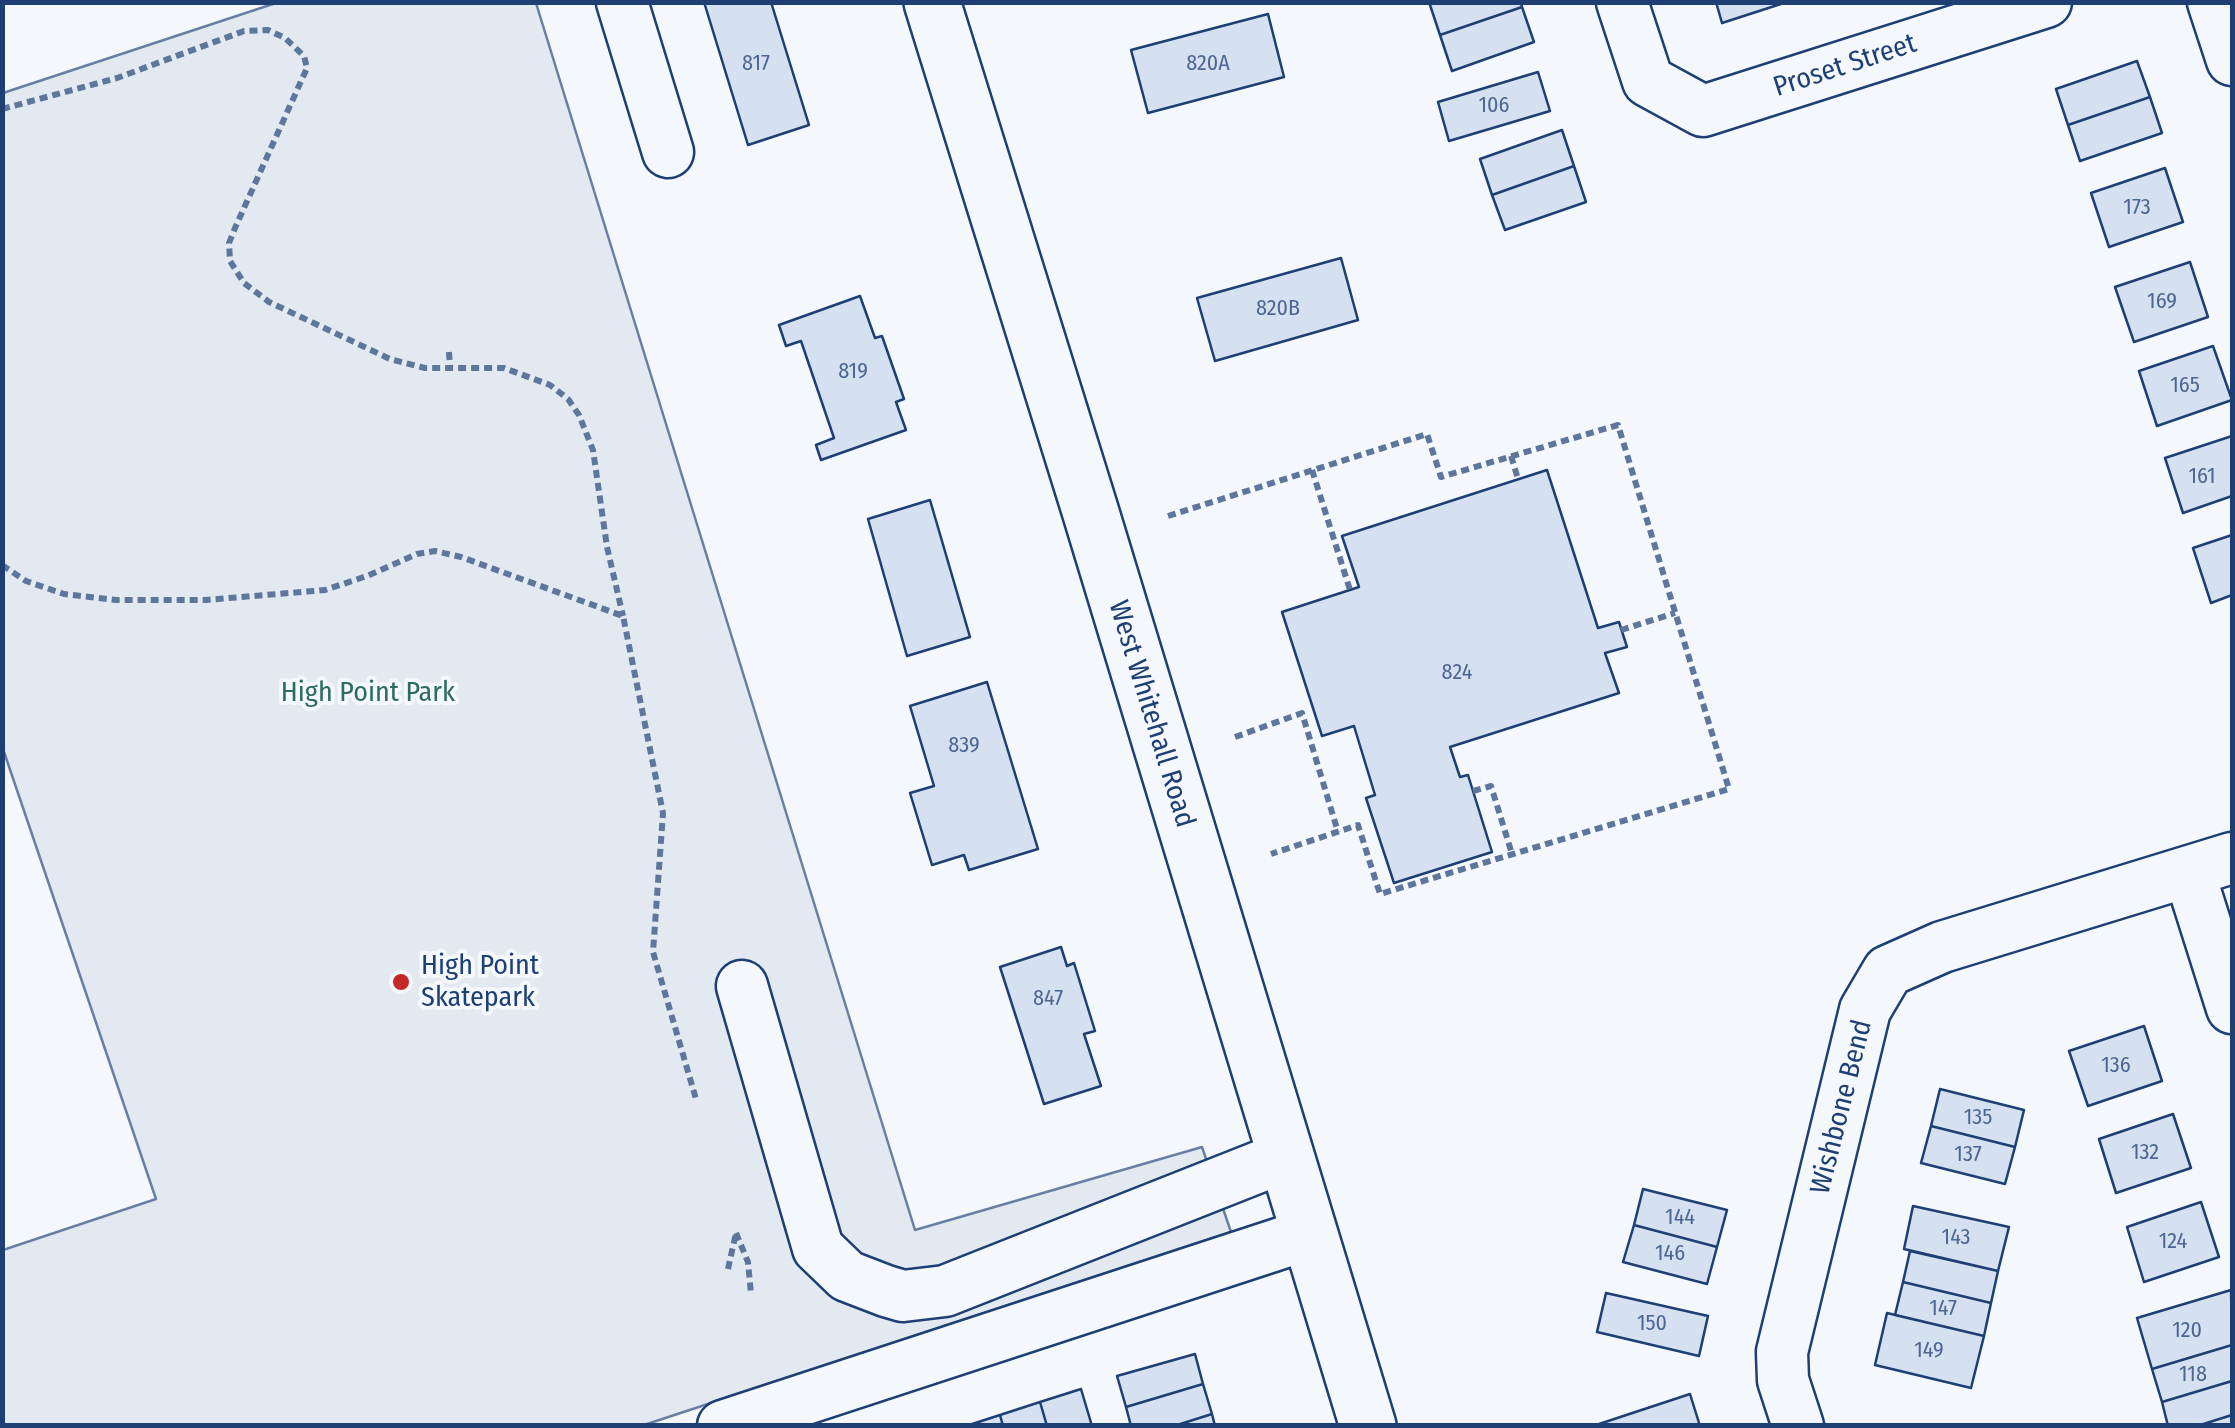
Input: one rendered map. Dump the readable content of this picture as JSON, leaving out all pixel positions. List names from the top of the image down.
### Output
{
  "streets": {
    "main road": ["West Whitehall Road"],
    "street": ["Proset Street", "Wishbone Bend"]
  },
  "parks": ["High Point Park"],
  "places": ["High Point Skatepark"],
  "house_numbers": [
    "817",
    "820A",
    "106",
    "173",
    "169",
    "820B",
    "819",
    "165",
    "161",
    "824",
    "839",
    "847",
    "136",
    "135",
    "132",
    "137",
    "144",
    "143",
    "124",
    "146",
    "147",
    "150",
    "120",
    "149",
    "118"
  ]
}
